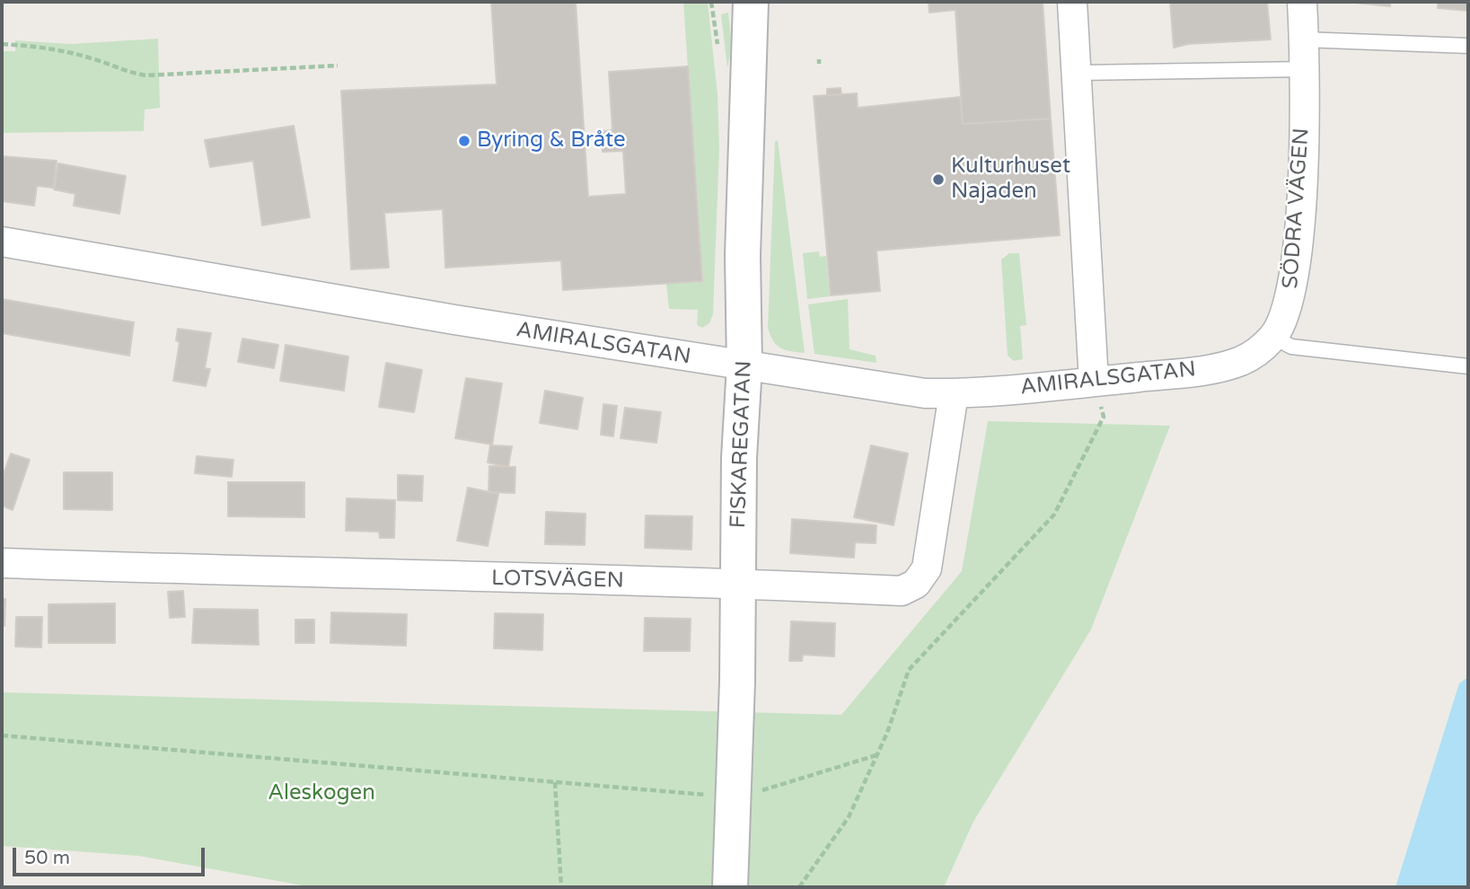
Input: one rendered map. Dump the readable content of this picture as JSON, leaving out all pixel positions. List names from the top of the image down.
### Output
{
  "streets": {
    "street": [
      "SÖDRA VÄGEN",
      "AMIRALSGATAN",
      "FISKAREGATAN",
      "LOTSVÄGEN"
    ]
  },
  "crossings": [
    ["SÖDRA VÄGEN", "AMIRALSGATAN"],
    ["AMIRALSGATAN", "FISKAREGATAN"],
    ["AMIRALSGATAN", "LOTSVÄGEN"],
    ["FISKAREGATAN", "LOTSVÄGEN"]
  ],
  "parks": ["Aleskogen"],
  "places": ["Byring & Bråte", "Kulturhuset Najaden"],
  "scale_bar": "50 m"
}
